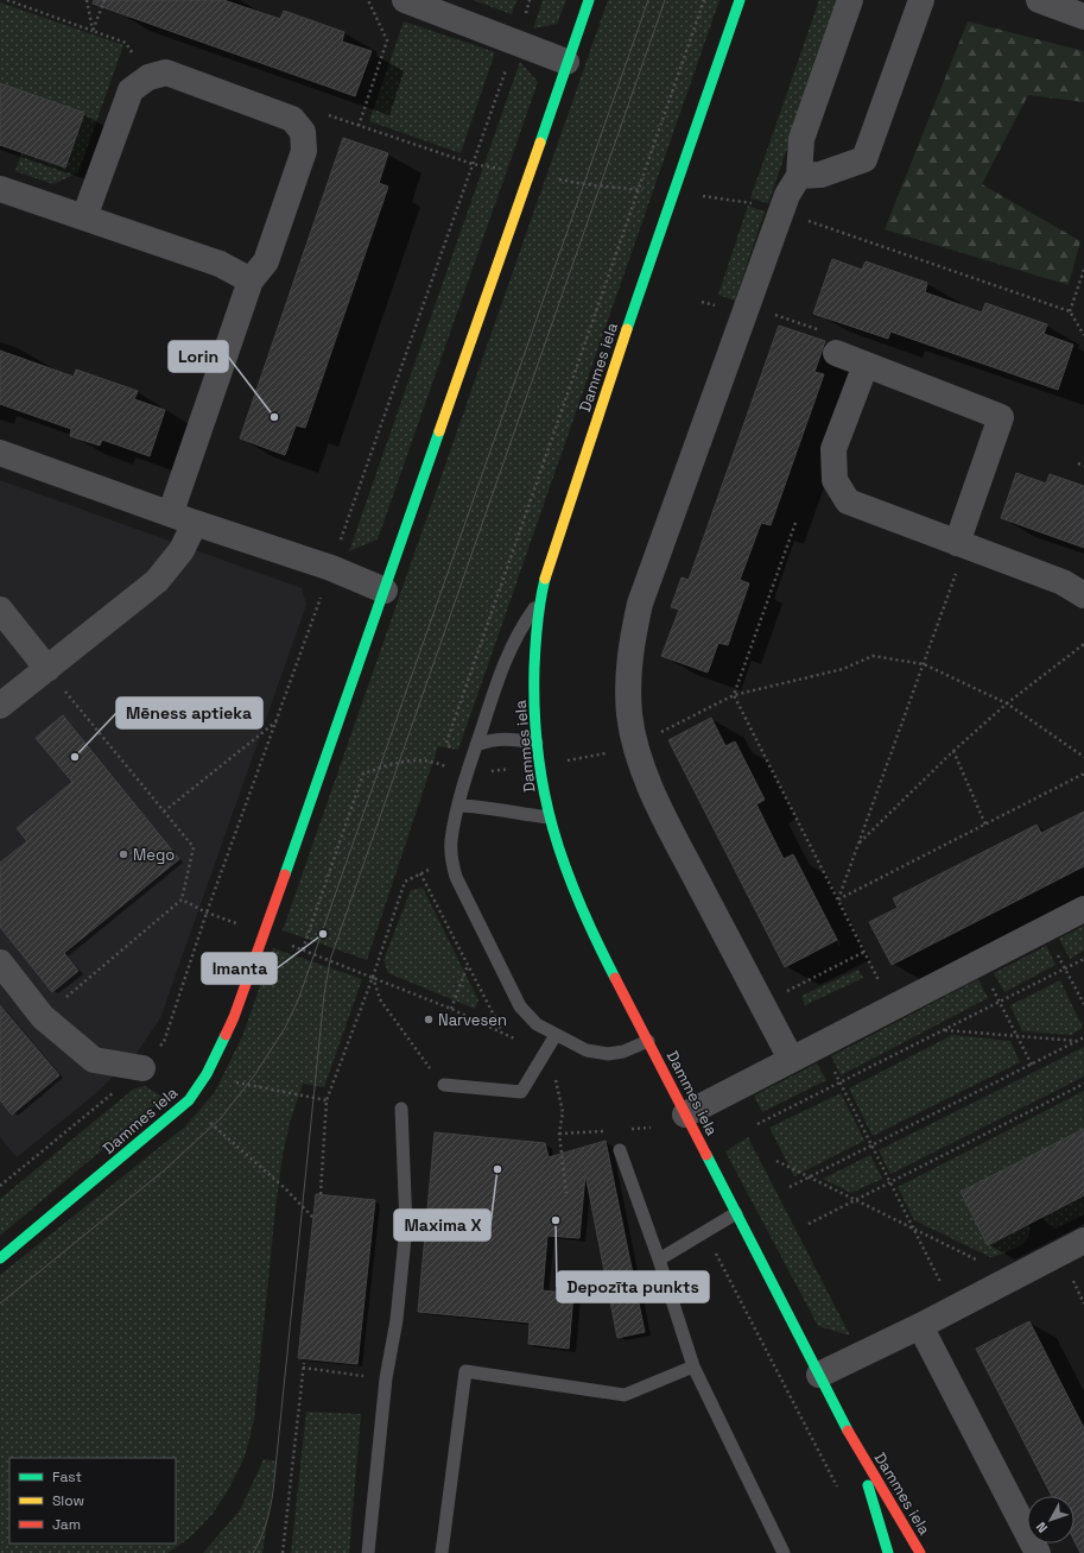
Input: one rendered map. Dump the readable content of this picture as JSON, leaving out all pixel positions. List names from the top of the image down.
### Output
{
  "streets": {
    "street": ["Dammes iela"]
  },
  "places": [
    "Lorin",
    "Mēness aptieka",
    "Mego",
    "Imanta",
    "Narvesen",
    "Maxima X",
    "Depozīta punkts"
  ],
  "legend": ["Fast", "Slow", "Jam"],
  "north": "bottom left"
}
